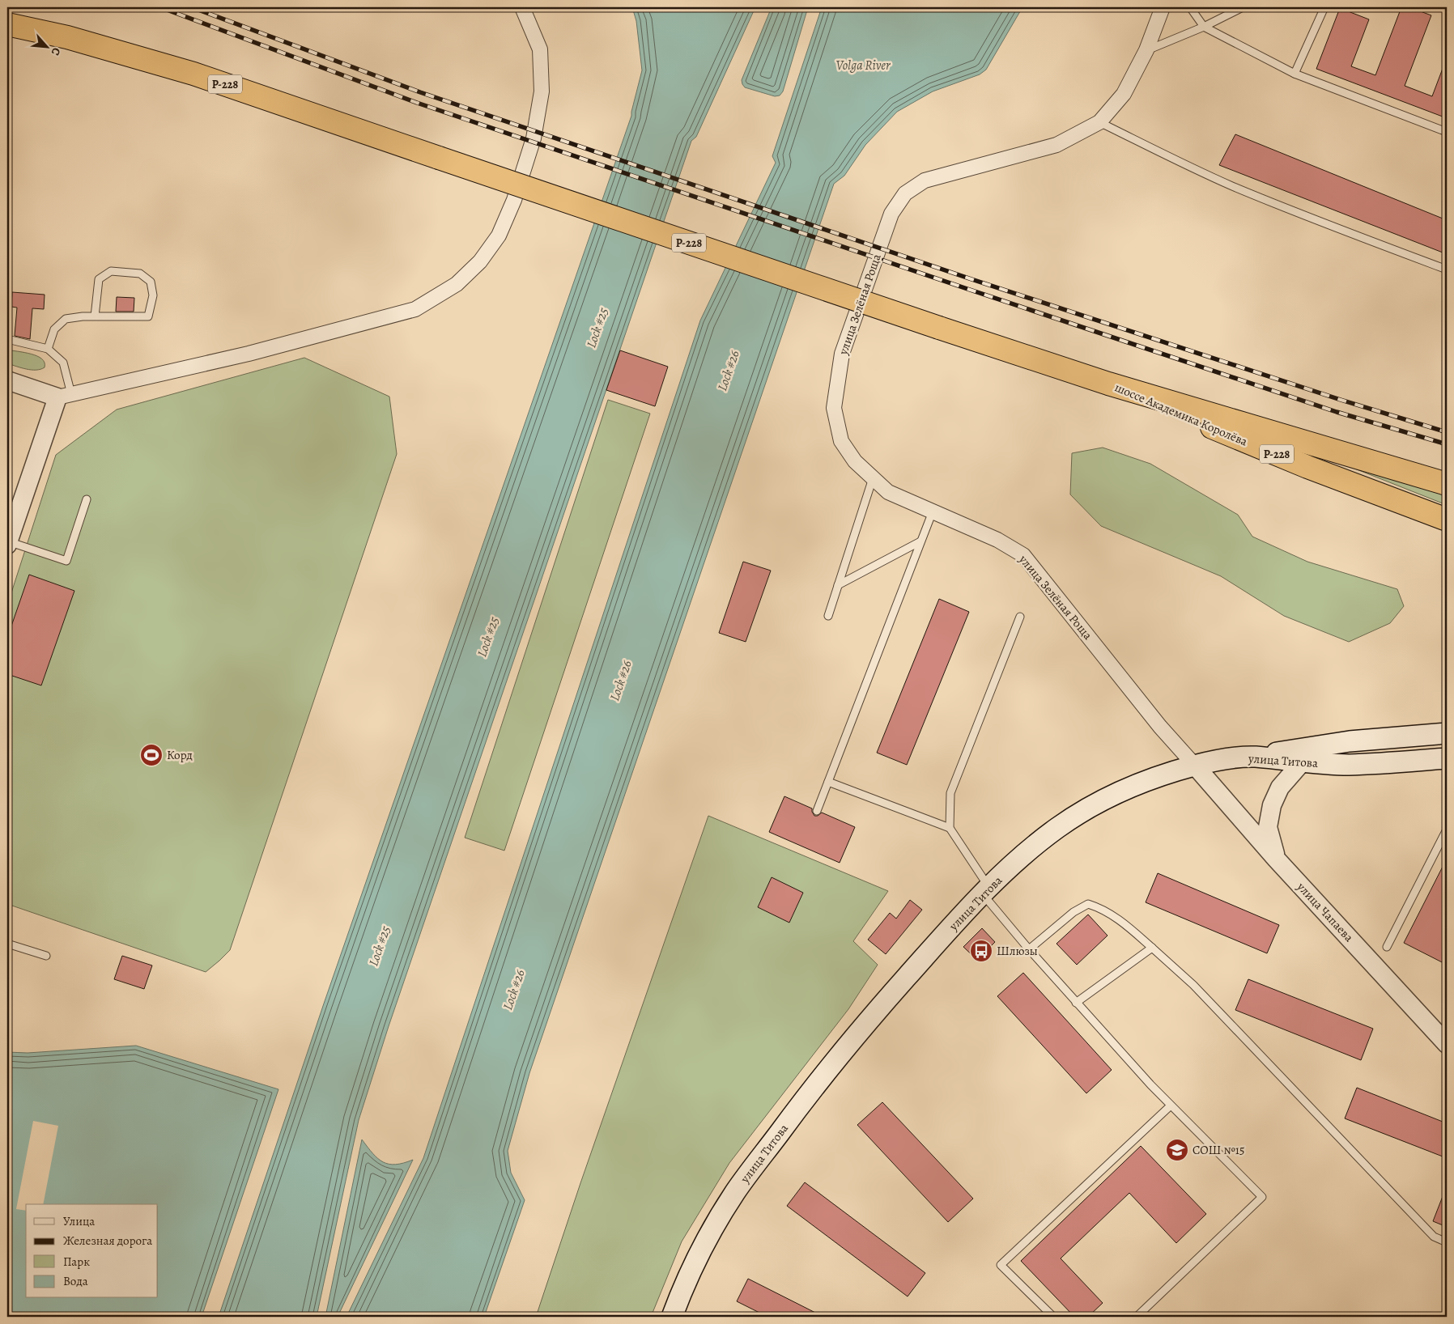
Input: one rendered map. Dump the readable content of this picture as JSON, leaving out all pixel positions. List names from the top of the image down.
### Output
{
  "streets": {
    "highway": ["Р-228", "шоссе Академика Королёва"],
    "main road": ["улица Титова"],
    "street": ["улица Зелёная Роща", "улица Чапаева"]
  },
  "crossings": [
    ["Р-228", "шоссе Академика Королёва"],
    ["улица Зелёная Роща", "улица Титова"],
    ["улица Титова", "улица Чапаева"]
  ],
  "water": ["Volga River", "Lock #25", "Lock #26"],
  "places": {
    "sports": ["Корд"],
    "bus stop": ["Шлюзы"],
    "school or university": ["СОШ №15"]
  },
  "legend": [
    "Улица",
    "Железная дорога",
    "Парк",
    "Вода"
  ],
  "north": "bottom right"
}
